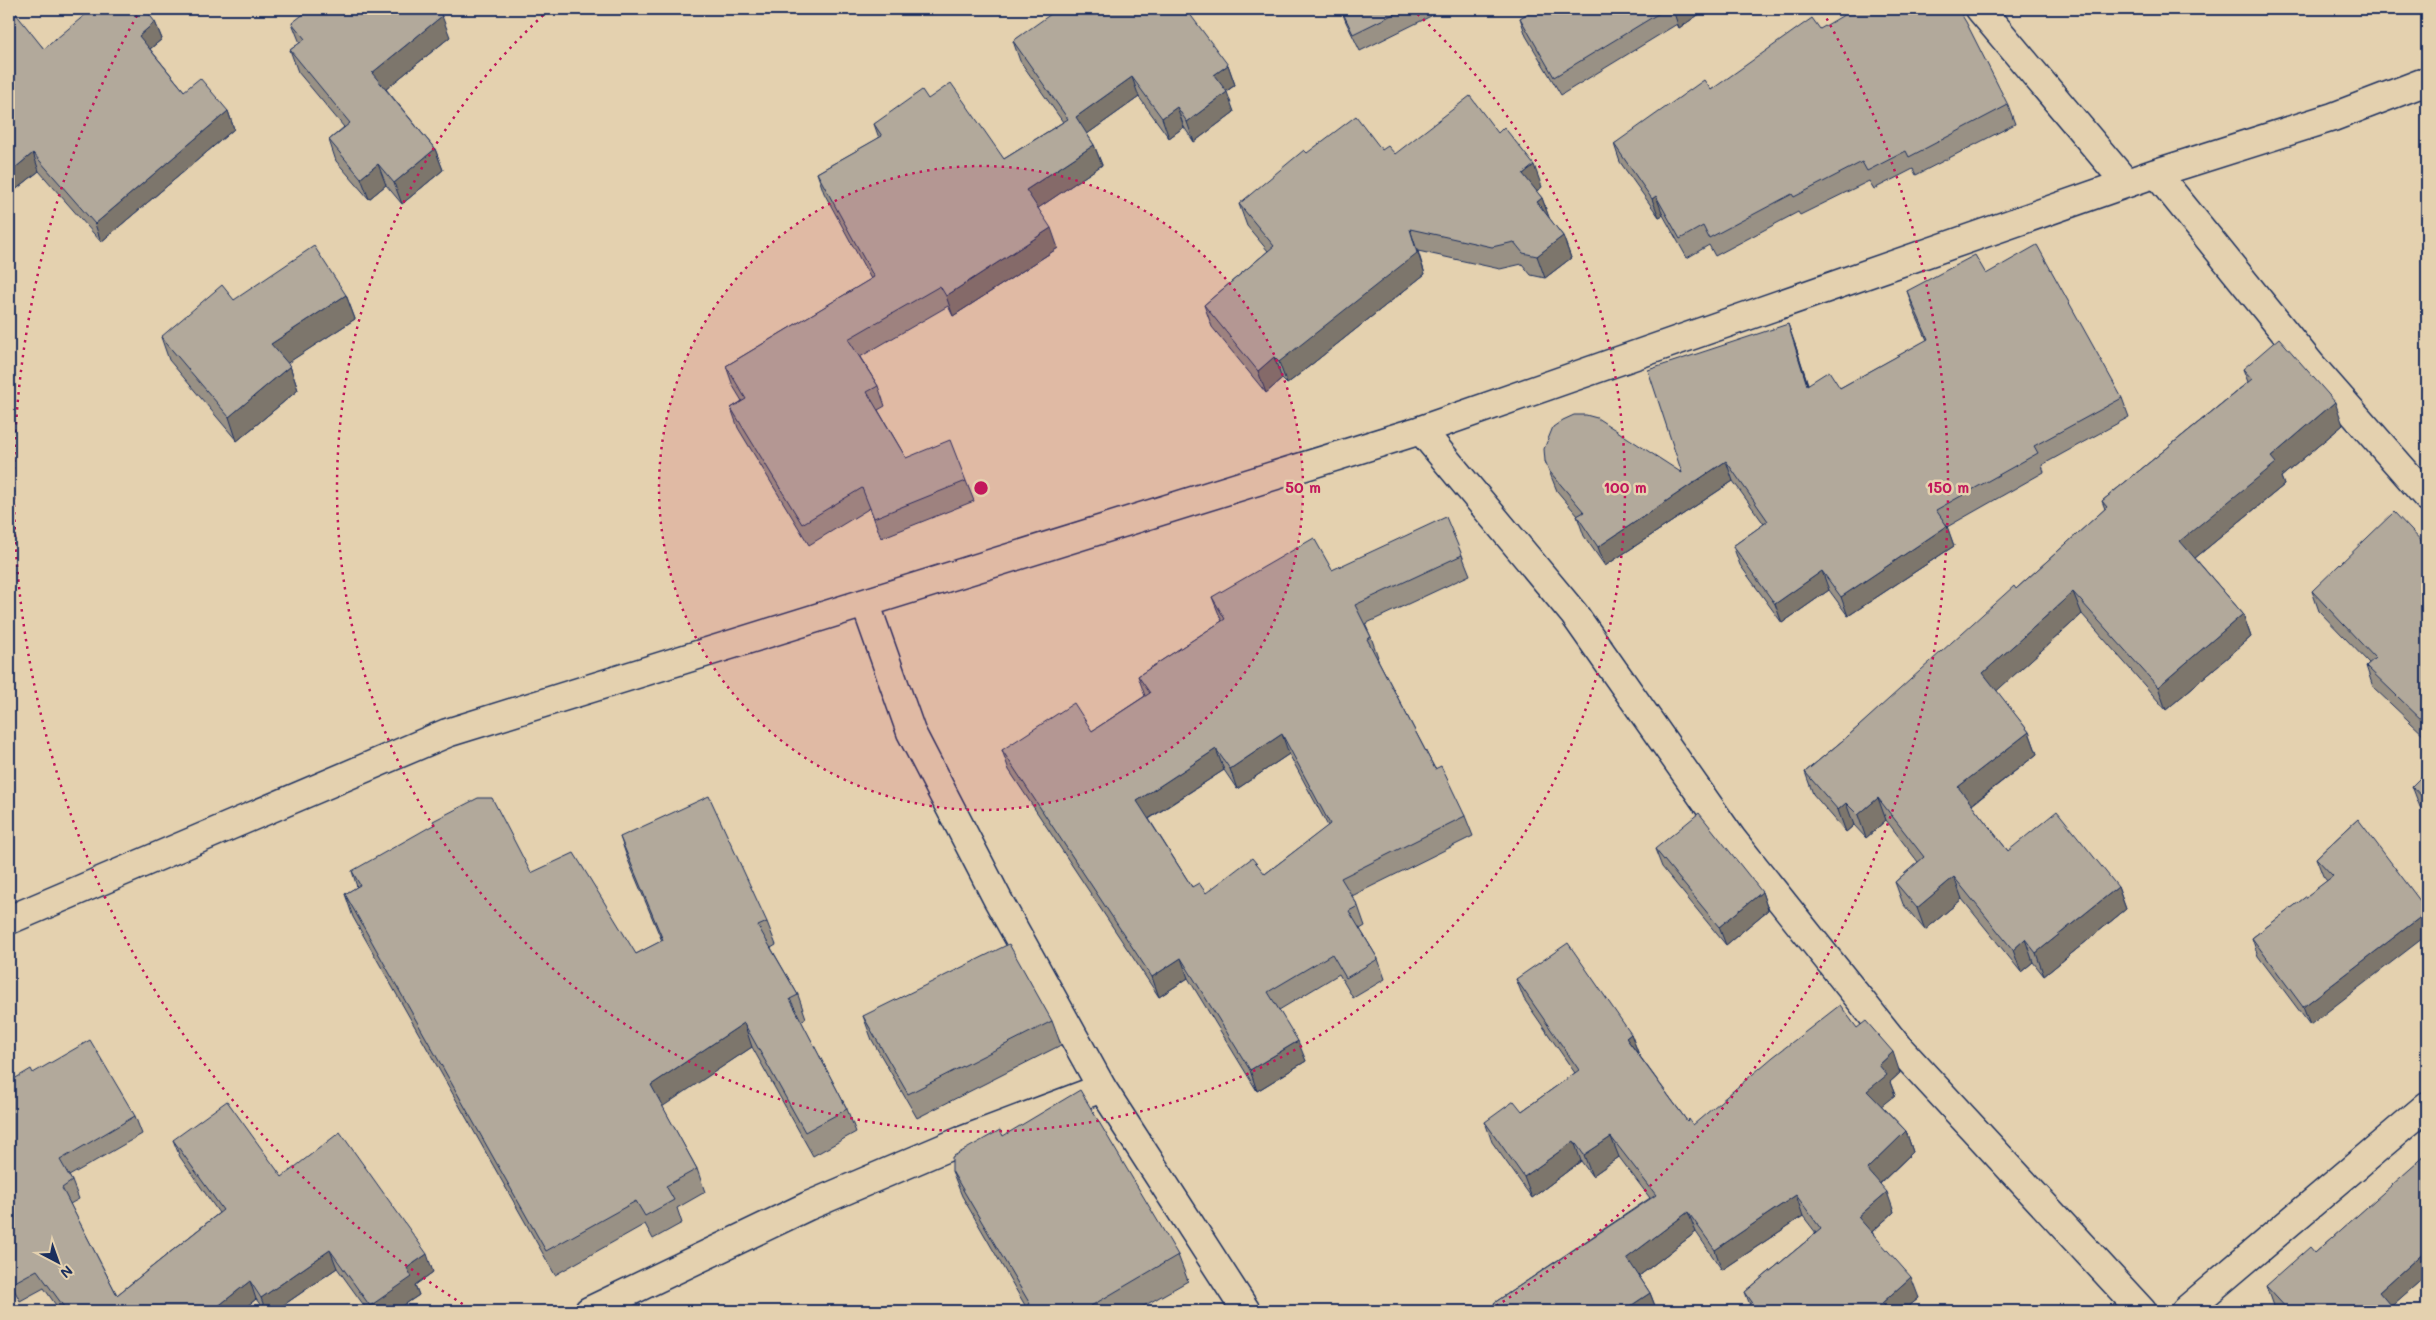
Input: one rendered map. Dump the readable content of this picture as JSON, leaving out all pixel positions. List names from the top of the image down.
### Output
{
  "north": "bottom right",
  "rings": ["50 m", "100 m", "150 m"]
}
